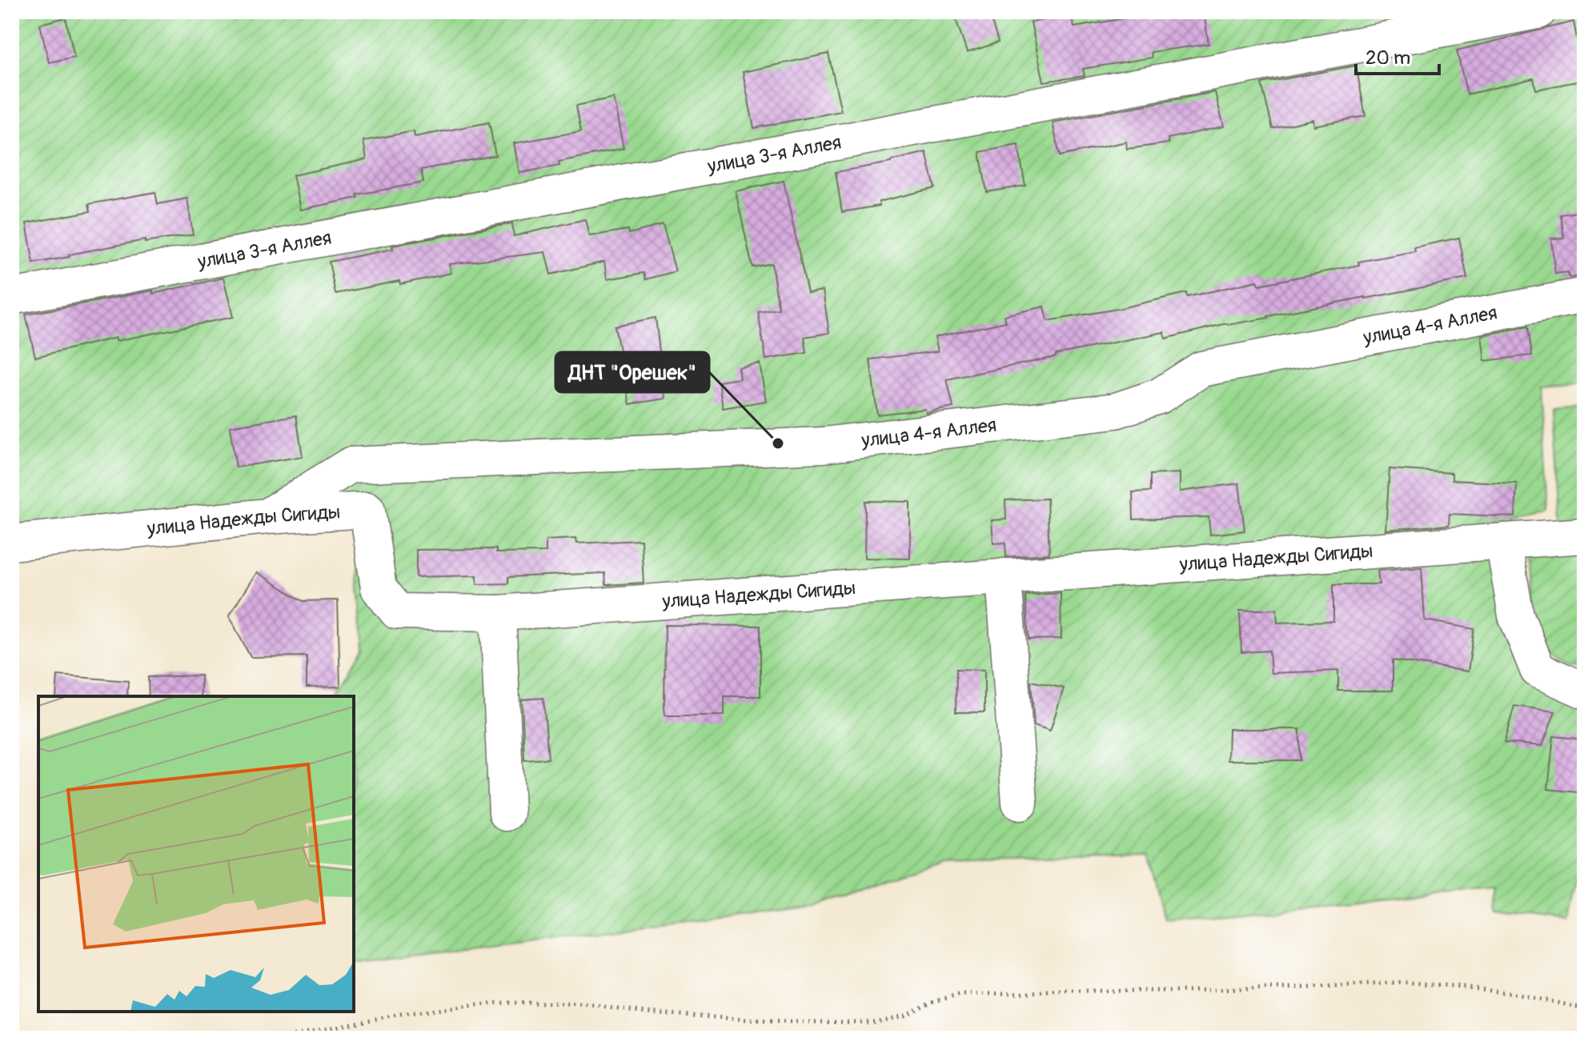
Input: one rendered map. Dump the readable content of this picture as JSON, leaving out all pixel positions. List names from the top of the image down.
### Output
{
  "streets": {
    "street": ["улица 3-я Аллея", "улица 4-я Аллея", "улица Надежды Сигиды"]
  },
  "crossings": [
    ["улица 4-я Аллея", "улица Надежды Сигиды"]
  ],
  "places": ["ДНТ \"Орешек\""],
  "scale_bar": "20 m"
}
